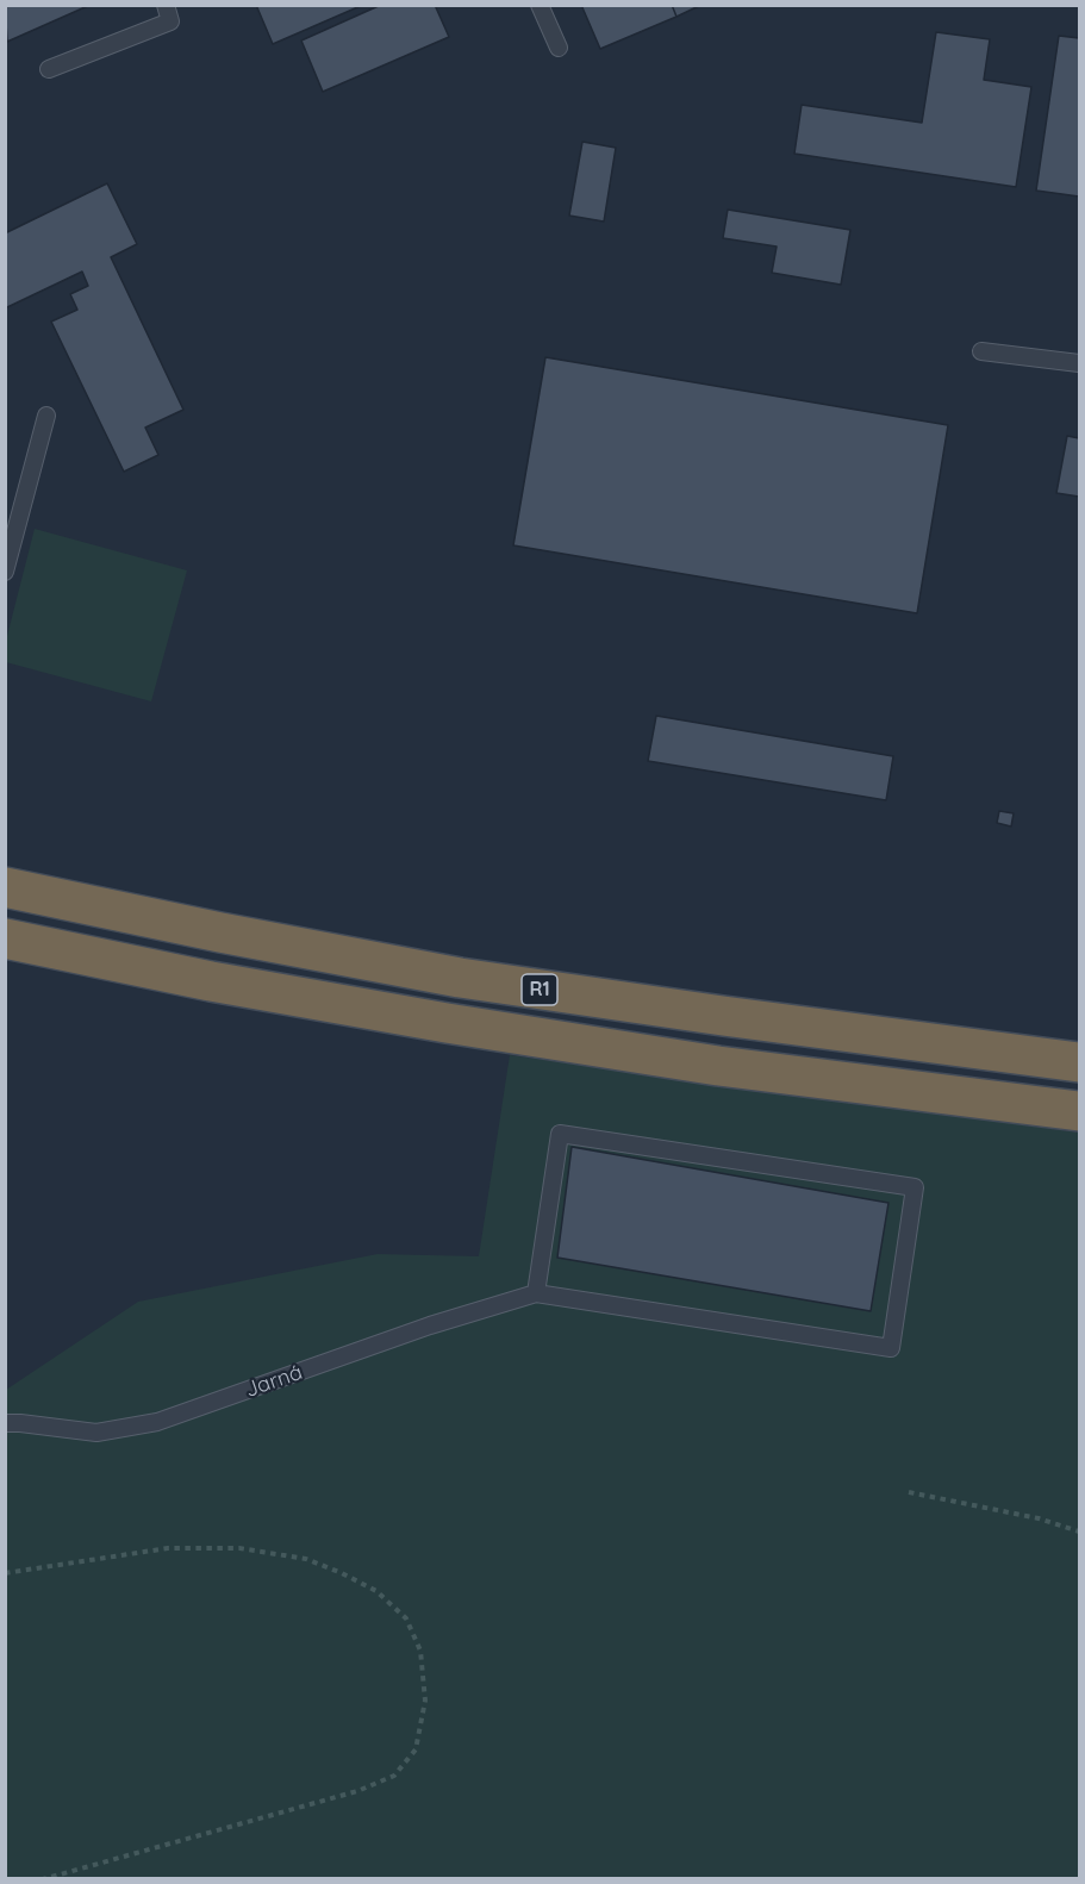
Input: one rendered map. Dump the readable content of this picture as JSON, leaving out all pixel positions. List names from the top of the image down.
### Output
{
  "streets": {
    "highway": ["R1"],
    "lane": ["Jarná"]
  }
}
